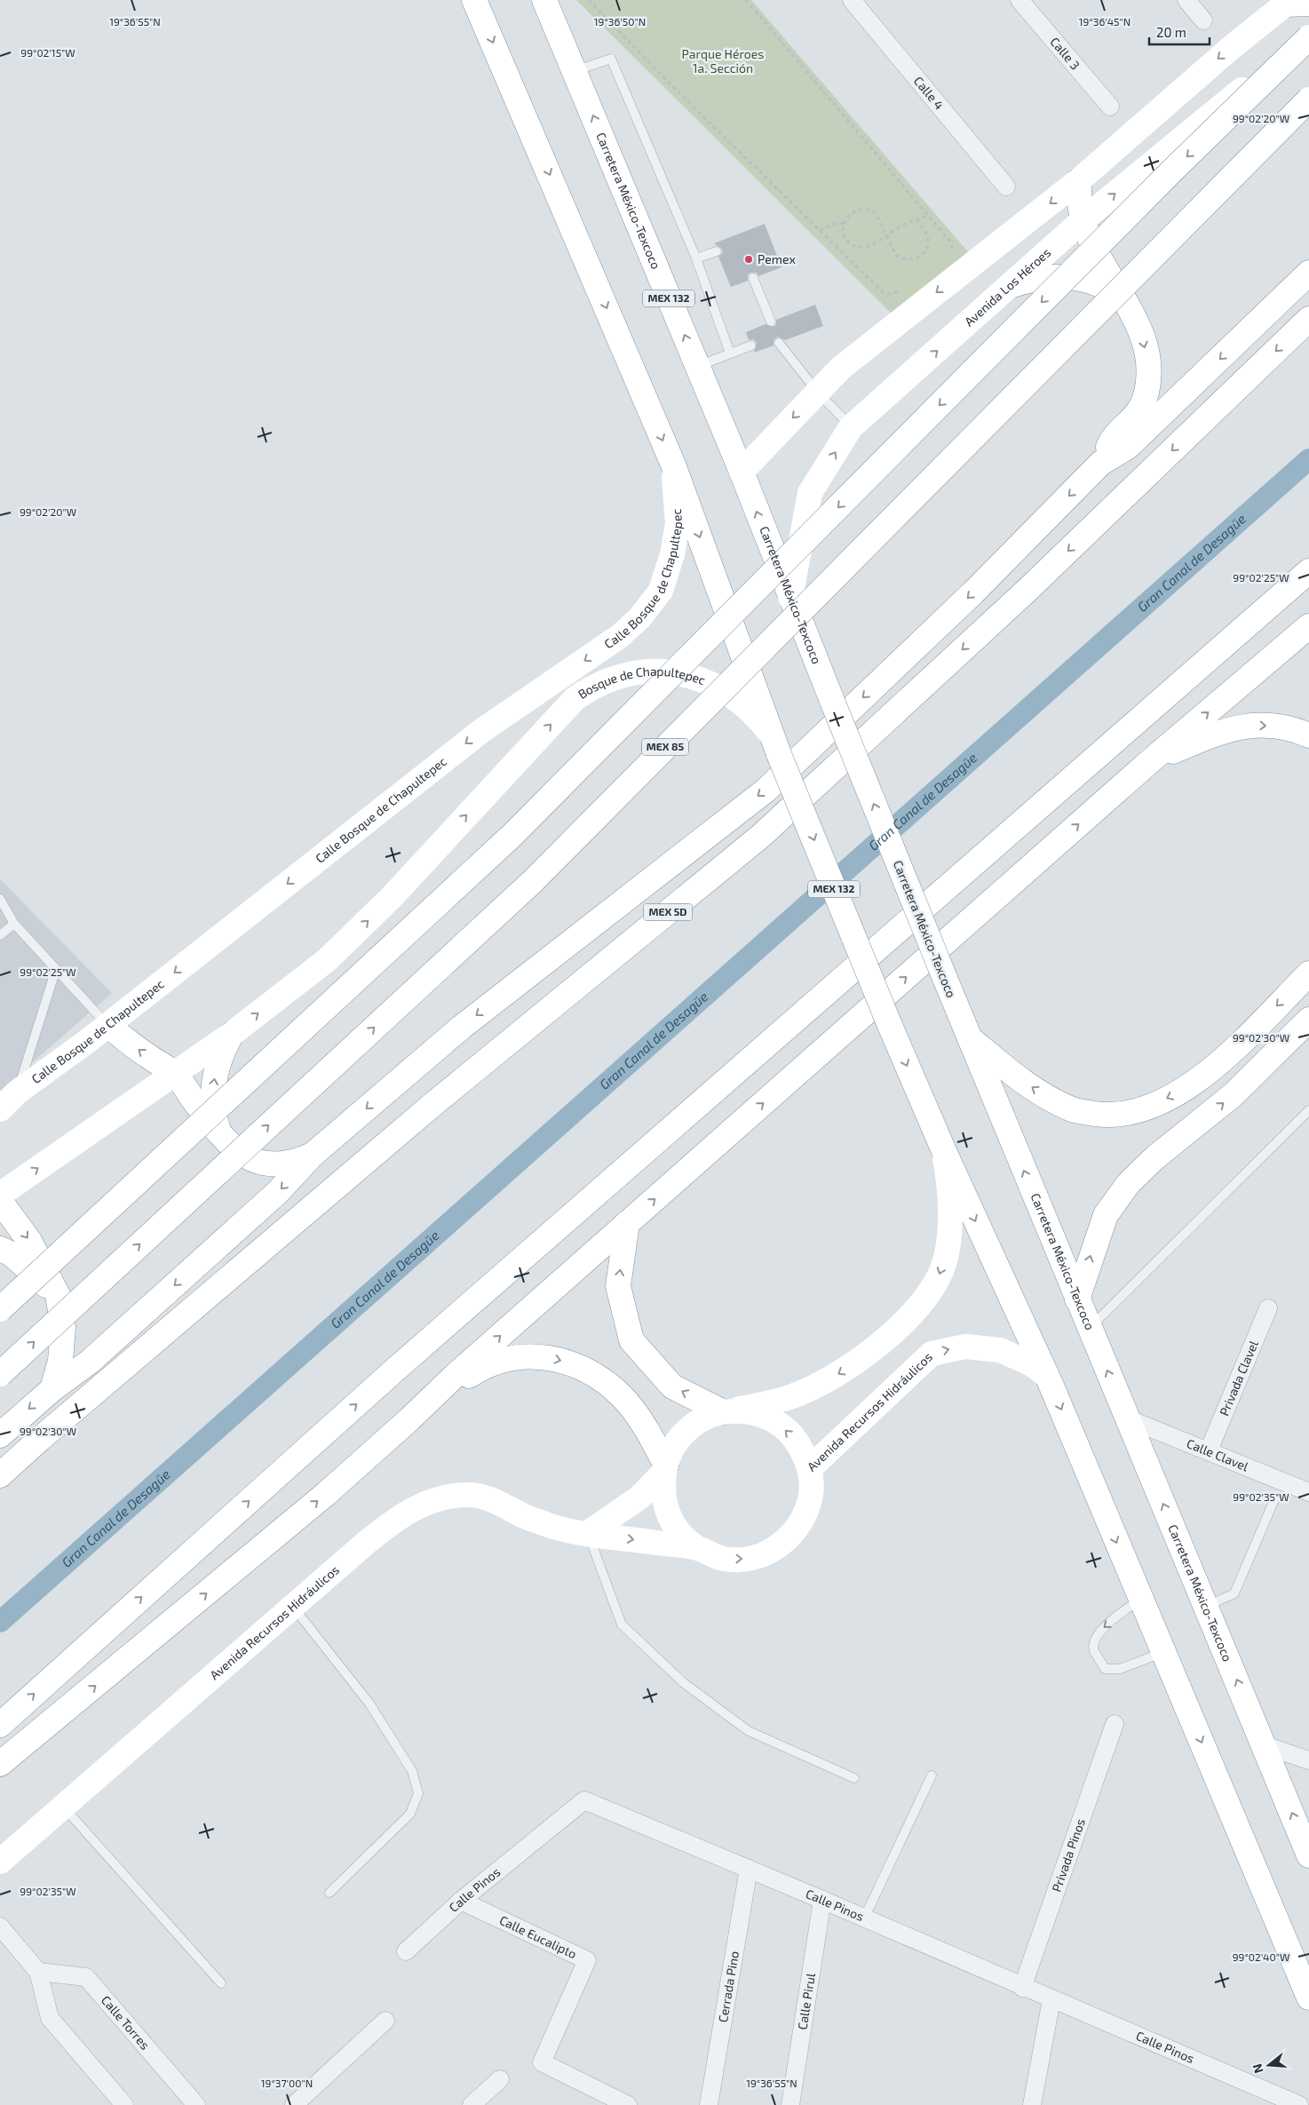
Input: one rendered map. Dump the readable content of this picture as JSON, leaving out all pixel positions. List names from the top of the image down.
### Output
{
  "streets": {
    "main road": [
      "Carretera México-Texcoco",
      "Avenida Los Héroes",
      "MEX 132",
      "Calle Bosque de Chapultepec",
      "Bosque de Chapultepec",
      "MEX 85",
      "MEX 5D",
      "Avenida Recursos Hidráulicos"
    ],
    "street": [
      "Calle 3",
      "Calle 4",
      "Privada Clavel",
      "Calle Clavel",
      "Privada Pinos",
      "Calle Pinos",
      "Calle Eucalipto",
      "Cerrada Pino",
      "Calle Pirul",
      "Calle Torres"
    ]
  },
  "crossings": [
    ["Carretera México-Texcoco", "Avenida Los Héroes"],
    ["Carretera México-Texcoco", "Calle Clavel"],
    ["MEX 132", "Calle Bosque de Chapultepec"],
    ["MEX 132", "Bosque de Chapultepec"],
    ["Privada Clavel", "Calle Clavel"],
    ["Privada Pinos", "Calle Pinos"],
    ["Calle Pinos", "Calle Eucalipto"],
    ["Calle Pinos", "Cerrada Pino"],
    ["Calle Pinos", "Calle Pirul"]
  ],
  "one_way": ["Avenida Recursos Hidráulicos"],
  "water": ["Gran Canal de Desagüe"],
  "parks": ["Parque Héroes 1a. Sección"],
  "places": ["Pemex"],
  "scale_bar": "20 m",
  "north": "left",
  "coordinates": [
    "19°36'55\"N",
    "19°36'50\"N",
    "19°36'45\"N",
    "99°02'15\"W",
    "99°02'20\"W",
    "99°02'25\"W",
    "99°02'30\"W",
    "99°02'35\"W",
    "99°02'40\"W",
    "19°37'00\"N"
  ]
}
